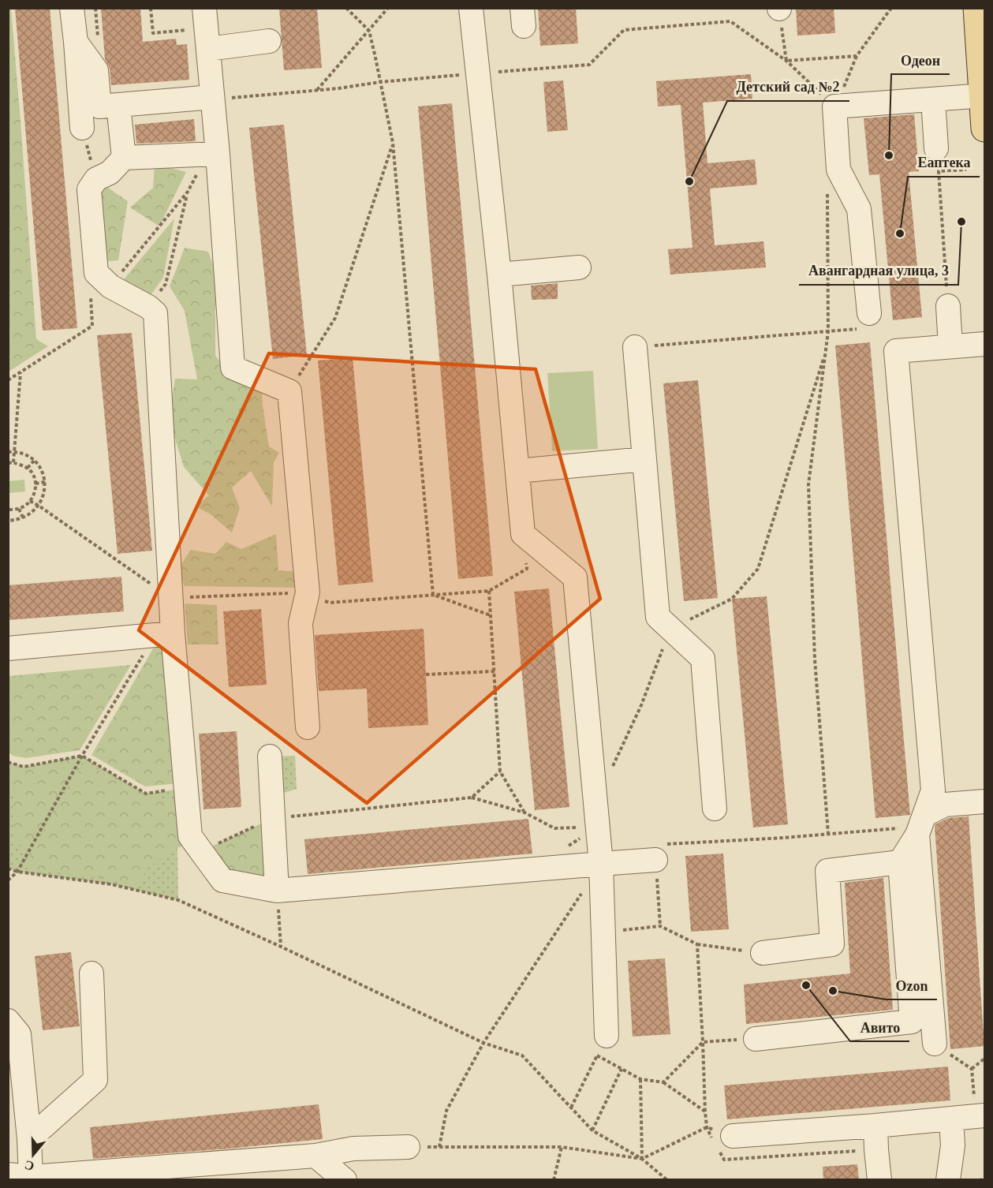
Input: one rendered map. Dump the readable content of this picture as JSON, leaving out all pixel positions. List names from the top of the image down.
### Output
{
  "places": [
    "Одеон",
    "Детский сад №2",
    "Авангардная улица, 3",
    "Еаптека",
    "Авито",
    "Ozon"
  ],
  "north": "bottom"
}
